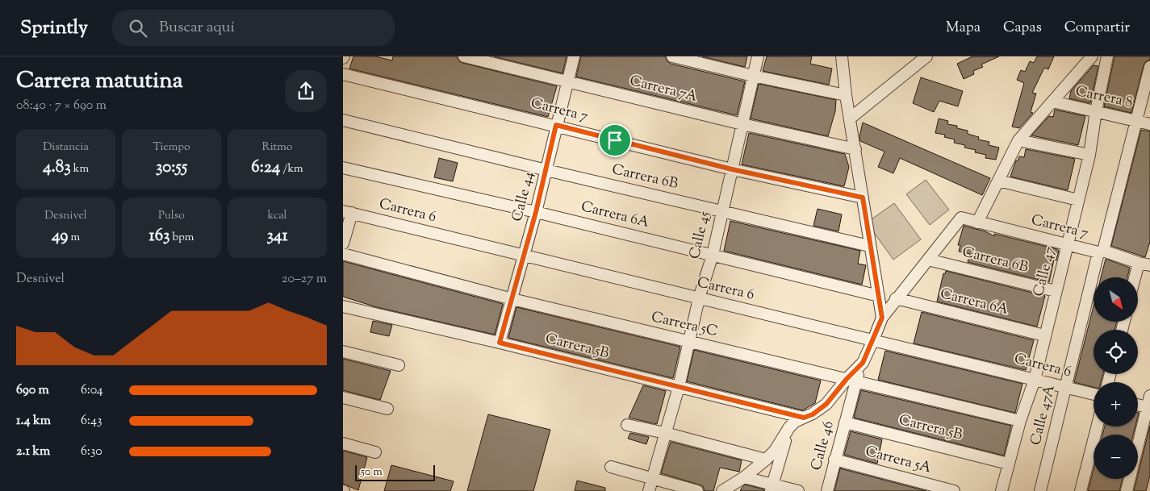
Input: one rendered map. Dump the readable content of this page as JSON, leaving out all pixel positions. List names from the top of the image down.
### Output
{
  "streets": {
    "street": [
      "Carrera 7A",
      "Carrera 8",
      "Carrera 7",
      "Carrera 6B",
      "Calle 44",
      "Carrera 6",
      "Carrera 6A",
      "Calle 45",
      "Calle 47",
      "Carrera 5C",
      "Carrera 5B",
      "Calle 47A",
      "Calle 46",
      "Carrera 5A"
    ]
  },
  "crossings": [
    ["Carrera 7A", "Calle 44"],
    ["Carrera 7A", "Calle 45"],
    ["Carrera 8", "Calle 47"],
    ["Carrera 8", "Calle 47A"],
    ["Carrera 7", "Carrera 6B"],
    ["Carrera 7", "Calle 44"],
    ["Carrera 7", "Calle 45"],
    ["Carrera 7", "Calle 47"],
    ["Carrera 7", "Calle 47A"],
    ["Carrera 6B", "Calle 44"],
    ["Carrera 6B", "Calle 45"],
    ["Carrera 6B", "Calle 47"],
    ["Calle 44", "Carrera 6"],
    ["Calle 44", "Carrera 6A"],
    ["Calle 44", "Carrera 5C"],
    ["Calle 44", "Carrera 5B"],
    ["Carrera 6", "Calle 45"],
    ["Carrera 6", "Calle 47"],
    ["Carrera 6", "Calle 47A"],
    ["Carrera 6A", "Calle 45"],
    ["Carrera 6A", "Calle 47"],
    ["Calle 45", "Carrera 5C"],
    ["Calle 45", "Carrera 5B"],
    ["Calle 47", "Carrera 5C"],
    ["Calle 47", "Carrera 5B"],
    ["Carrera 5C", "Calle 46"],
    ["Carrera 5B", "Calle 46"],
    ["Calle 46", "Carrera 5A"]
  ],
  "scale_bar": "50 m",
  "north": "bottom right",
  "page": {
    "header": "Sprintly",
    "search": "Buscar aquí",
    "nav": ["Mapa", "Capas", "Compartir"],
    "heading": ["Carrera matutina", "08:40 · 7 × 690 m"],
    "stats": [
      ["Distancia", "4.83 km"],
      ["Tiempo", "30:55"],
      ["Ritmo", "6:24 /km"],
      ["Desnivel", "49 m"],
      ["Pulso", "163 bpm"],
      ["kcal", "341"]
    ],
    "chart": ["Desnivel", "20–27 m"],
    "map_buttons": ["+", "−"],
    "list": [
      {
        "name": "690 m",
        "note": "6:04"
      },
      {
        "name": "1.4 km",
        "note": "6:43"
      },
      {
        "name": "2.1 km",
        "note": "6:30"
      }
    ],
    "scale": "50 m"
  }
}
